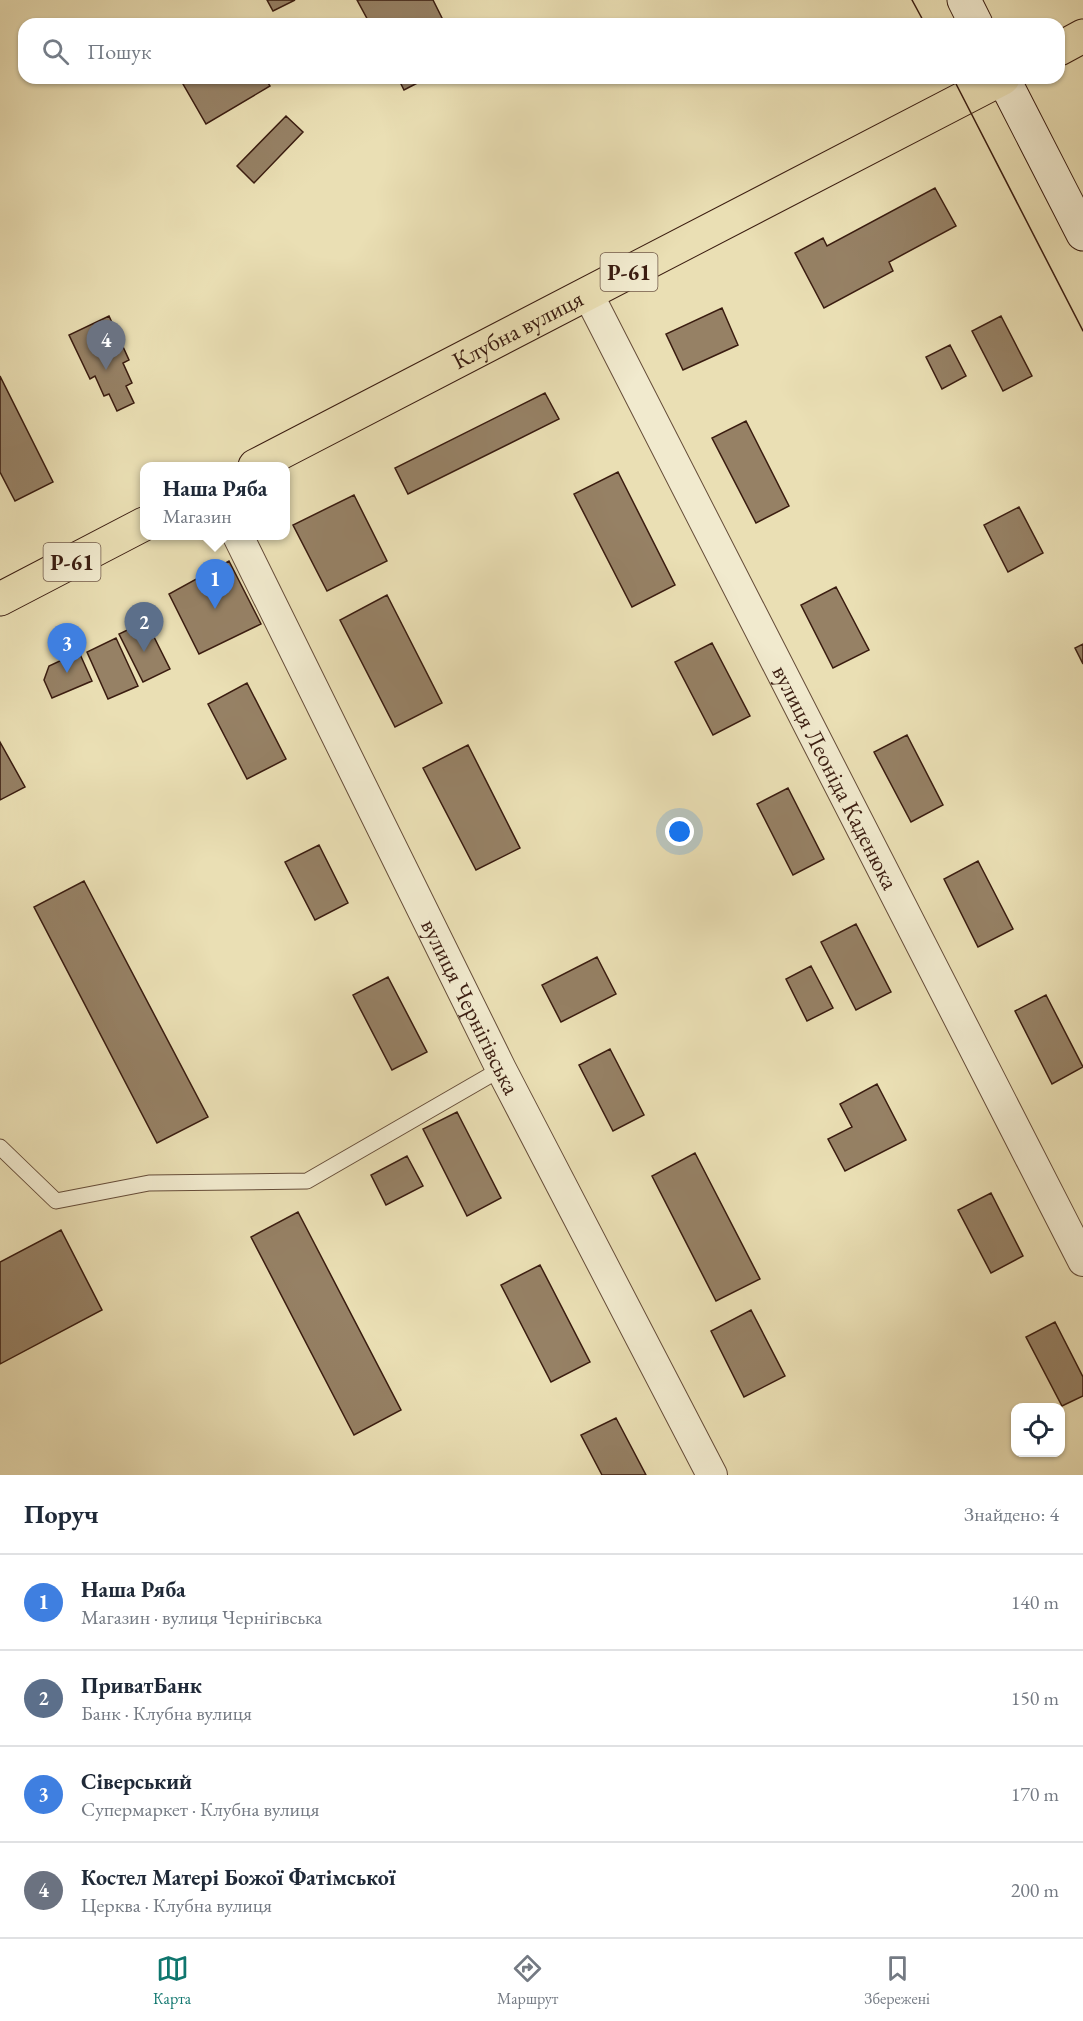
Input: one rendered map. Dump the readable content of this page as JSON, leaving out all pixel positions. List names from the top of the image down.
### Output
{
  "streets": {
    "main road": ["Р-61", "Клубна вулиця"],
    "street": ["вулиця Леоніда Каденюка", "вулиця Чернігівська"]
  },
  "crossings": [
    ["Клубна вулиця", "вулиця Леоніда Каденюка"]
  ],
  "page": {
    "search": "Пошук",
    "pins": [
      "4",
      "1",
      "2",
      "3"
    ],
    "popup": ["Наша Ряба", "Магазин"],
    "heading": ["Поруч", "Знайдено: 4"],
    "list": [
      {
        "mark": "1",
        "name": "Наша Ряба",
        "note": "Магазин · вулиця Чернігівська",
        "value": "140 m"
      },
      {
        "mark": "2",
        "name": "ПриватБанк",
        "note": "Банк · Клубна вулиця",
        "value": "150 m"
      },
      {
        "mark": "3",
        "name": "Сіверський",
        "note": "Супермаркет · Клубна вулиця",
        "value": "170 m"
      },
      {
        "mark": "4",
        "name": "Костел Матері Божої Фатімської",
        "note": "Церква · Клубна вулиця",
        "value": "200 m"
      }
    ],
    "nav": ["Карта", "Маршрут", "Збережені"]
  }
}
